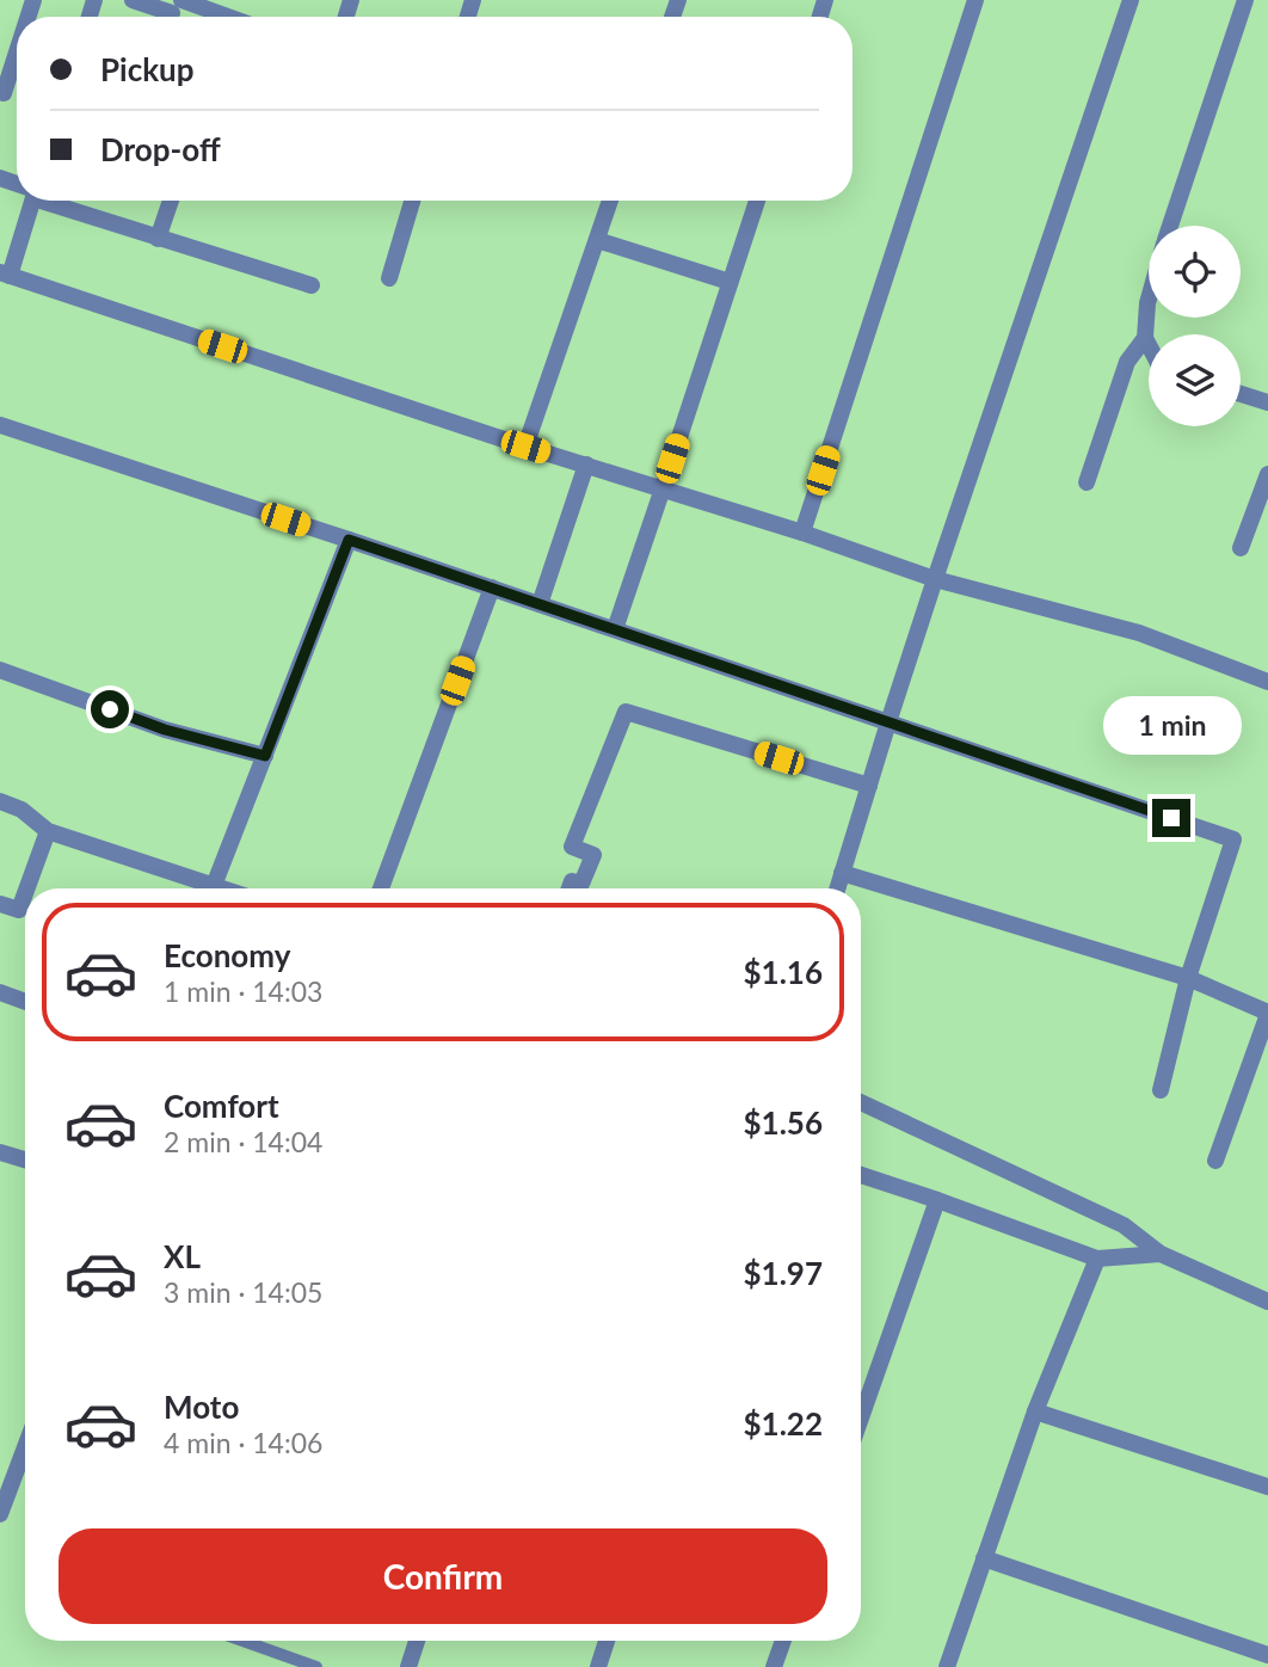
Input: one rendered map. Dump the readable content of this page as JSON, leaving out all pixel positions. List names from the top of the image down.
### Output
{
  "page": {
    "banner": ["Pickup", "Drop-off"],
    "bubble": "1 min",
    "list": [
      {
        "name": "Economy",
        "note": "1 min · 14:03",
        "value": "$1.16"
      },
      {
        "name": "Comfort",
        "note": "2 min · 14:04",
        "value": "$1.56"
      },
      {
        "name": "XL",
        "note": "3 min · 14:05",
        "value": "$1.97"
      },
      {
        "name": "Moto",
        "note": "4 min · 14:06",
        "value": "$1.22"
      }
    ],
    "buttons": "Confirm"
  }
}
